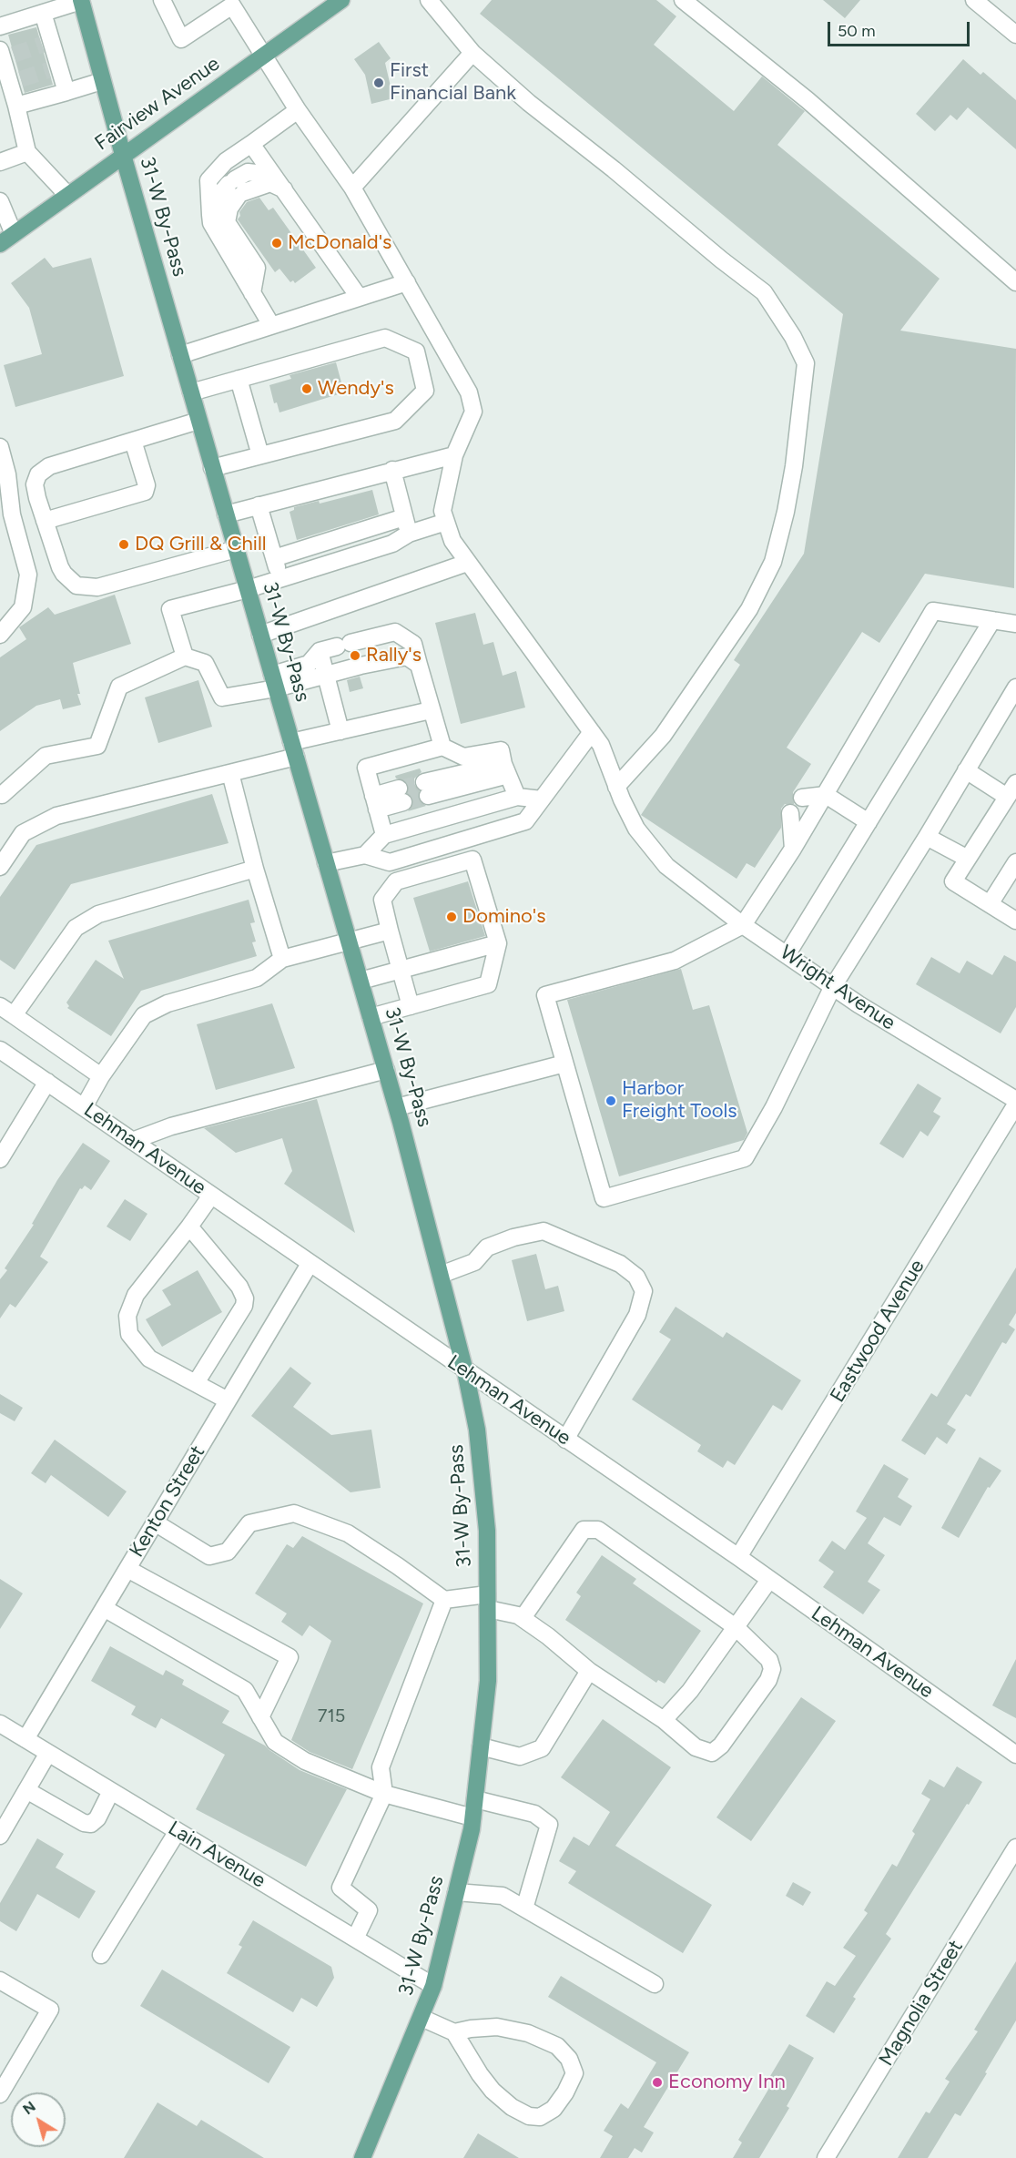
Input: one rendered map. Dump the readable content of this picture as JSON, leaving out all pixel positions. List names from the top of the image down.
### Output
{
  "streets": {
    "main road": ["Fairview Avenue", "31-W By-Pass"],
    "street": [
      "Wright Avenue",
      "Lehman Avenue",
      "Eastwood Avenue",
      "Kenton Street",
      "Lain Avenue",
      "Magnolia Street"
    ]
  },
  "crossings": [
    ["Fairview Avenue", "31-W By-Pass"],
    ["31-W By-Pass", "Lehman Avenue"],
    ["31-W By-Pass", "Lain Avenue"],
    ["Lehman Avenue", "Eastwood Avenue"],
    ["Lehman Avenue", "Kenton Street"],
    ["Kenton Street", "Lain Avenue"]
  ],
  "places": [
    "First Financial Bank",
    "McDonald's",
    "Wendy's",
    "DQ Grill & Chill",
    "Rally's",
    "Domino's",
    "Harbor Freight Tools",
    "Economy Inn"
  ],
  "house_numbers": ["715"],
  "scale_bar": "50 m",
  "north": "top left"
}
